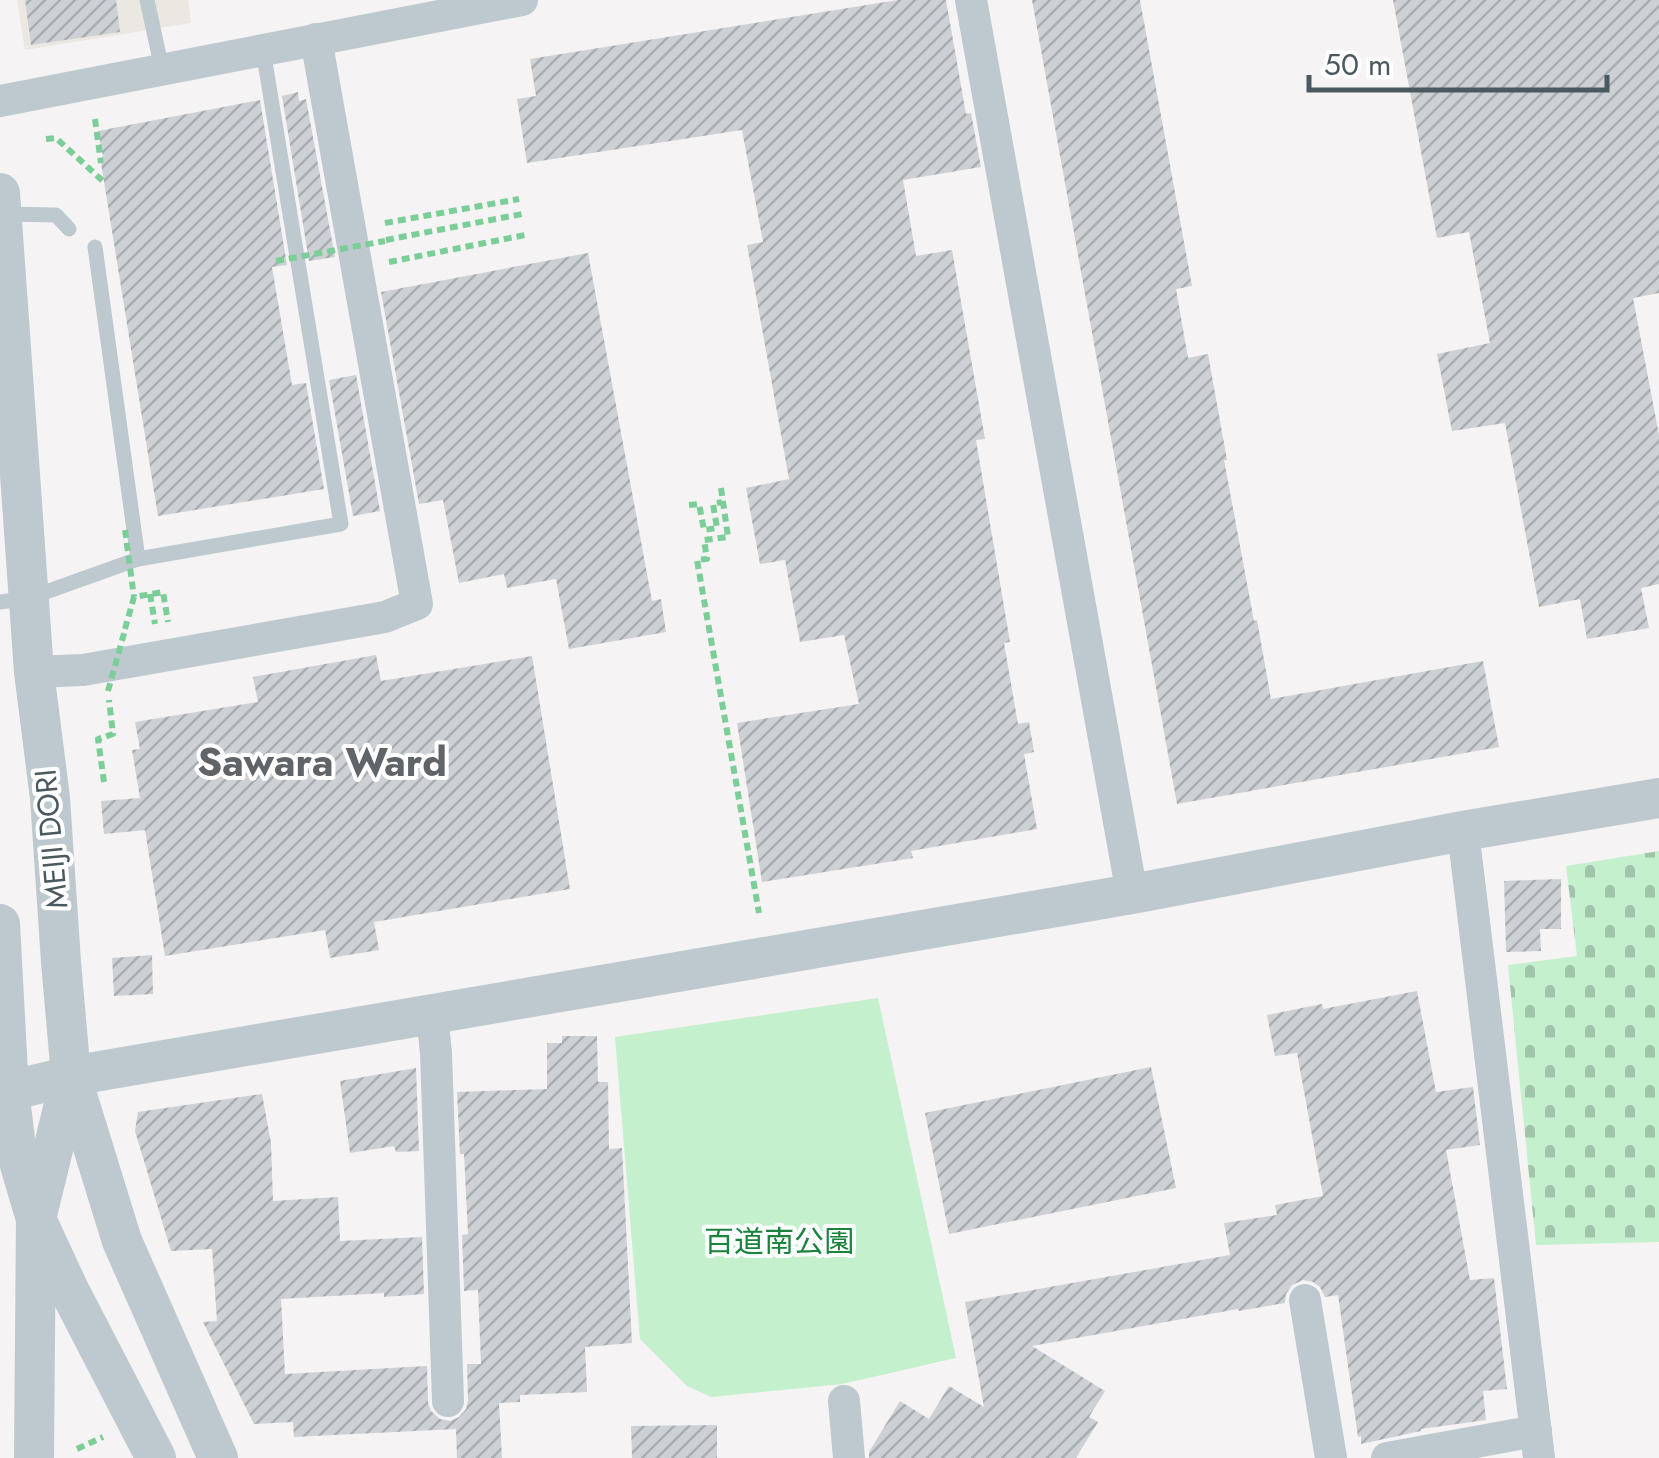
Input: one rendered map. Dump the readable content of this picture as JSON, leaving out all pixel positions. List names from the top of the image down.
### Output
{
  "streets": {
    "street": ["MEIJI DORI"]
  },
  "districts": ["Sawara Ward"],
  "parks": ["百道南公園"],
  "scale_bar": "50 m"
}
